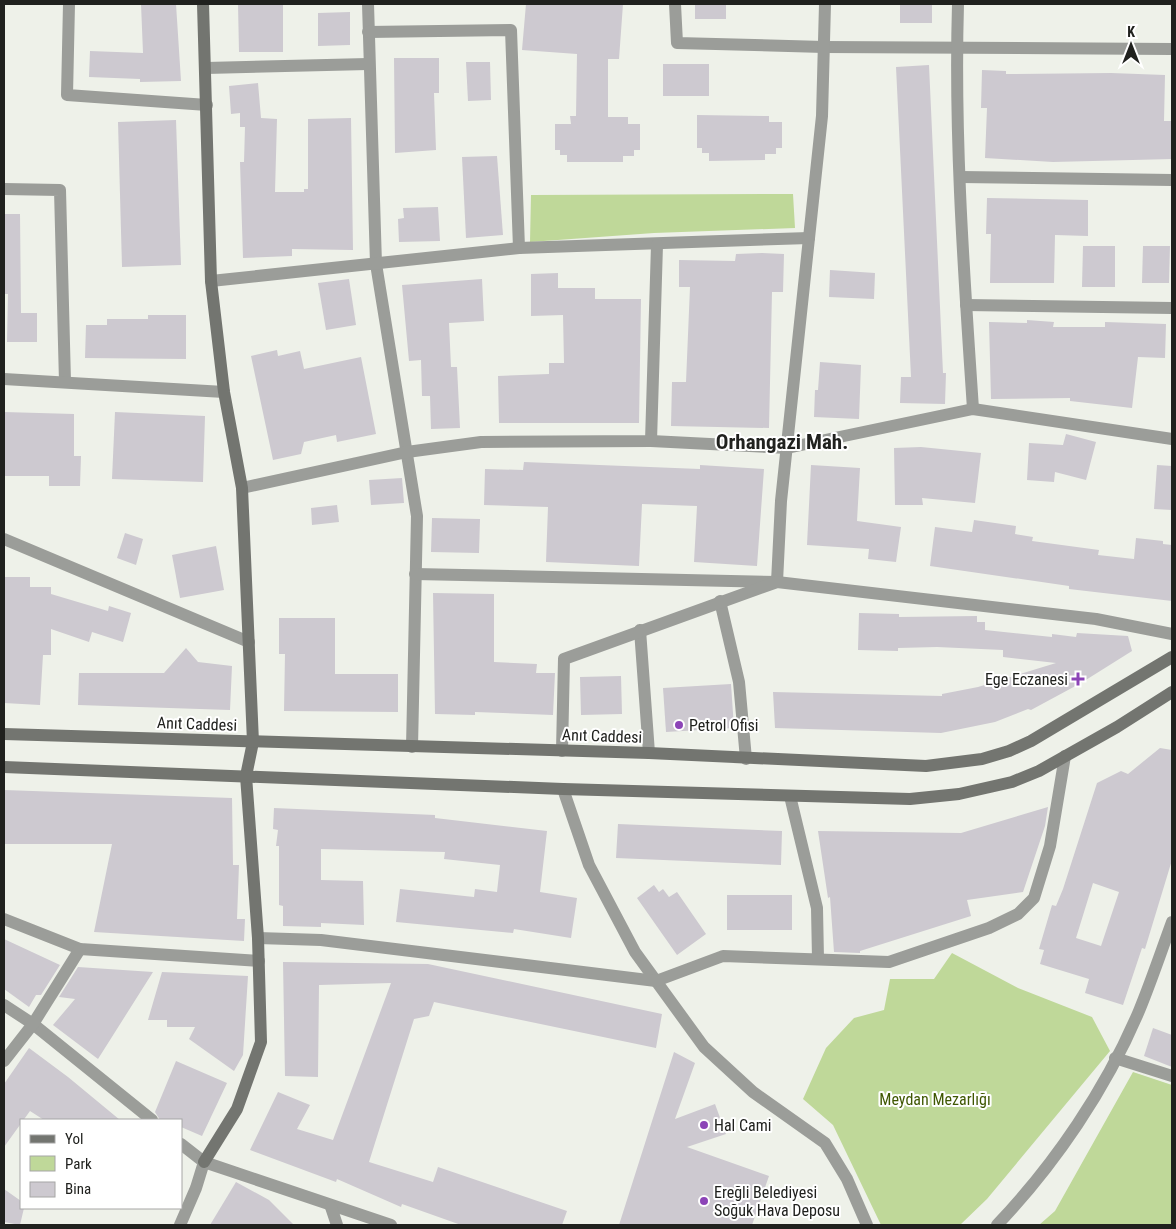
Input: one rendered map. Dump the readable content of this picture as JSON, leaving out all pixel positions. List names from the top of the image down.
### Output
{
  "streets": {
    "main road": ["Anıt Caddesi"]
  },
  "districts": ["Orhangazi Mah."],
  "parks": ["Meydan Mezarlığı"],
  "places": {
    "health": ["Ege Eczanesi"],
    "other": ["Petrol Ofisi", "Hal Cami", "Ereğli Belediyesi Soğuk Hava Deposu"]
  },
  "legend": ["Yol", "Park", "Bina"],
  "north": "top"
}
